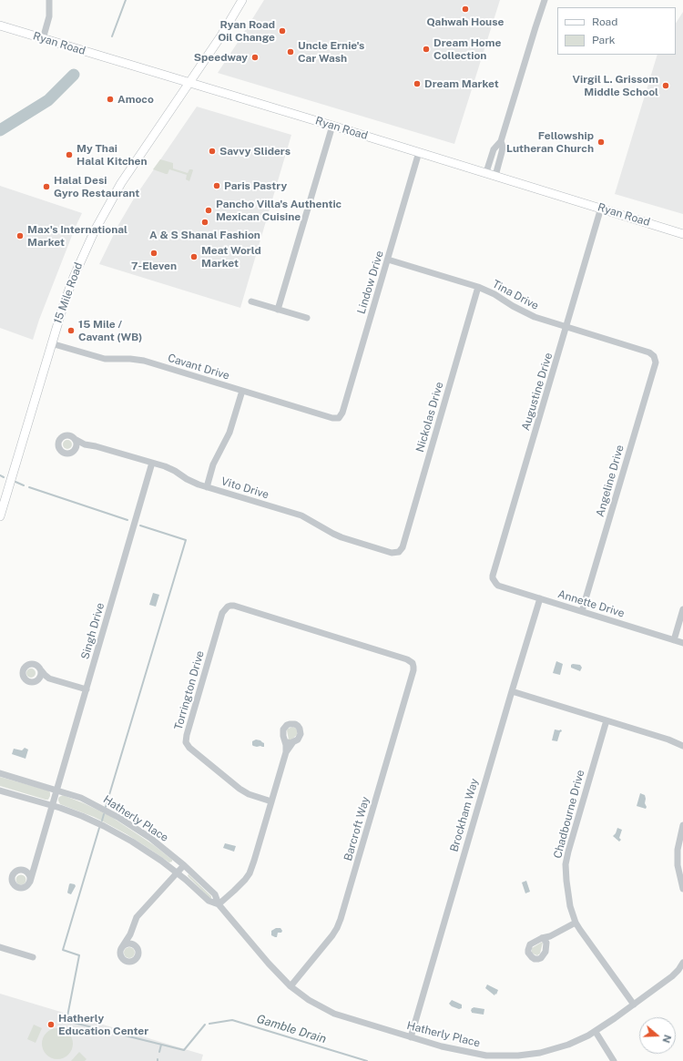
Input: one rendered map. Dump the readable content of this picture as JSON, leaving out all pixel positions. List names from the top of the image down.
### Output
{
  "streets": {
    "main road": ["Ryan Road", "15 Mile Road"],
    "street": [
      "Lindow Drive",
      "Tina Drive",
      "Cavant Drive",
      "Augustine Drive",
      "Nickolas Drive",
      "Angeline Drive",
      "Vito Drive",
      "Annette Drive",
      "Singh Drive",
      "Torrington Drive",
      "Chadbourne Drive",
      "Brockham Way",
      "Hatherly Place",
      "Barcroft Way"
    ]
  },
  "crossings": [
    ["Ryan Road", "Lindow Drive"],
    ["Ryan Road", "15 Mile Road"],
    ["Ryan Road", "Augustine Drive"],
    ["Lindow Drive", "Tina Drive"],
    ["Lindow Drive", "Cavant Drive"],
    ["15 Mile Road", "Cavant Drive"],
    ["Tina Drive", "Augustine Drive"],
    ["Tina Drive", "Nickolas Drive"],
    ["Tina Drive", "Angeline Drive"],
    ["Augustine Drive", "Annette Drive"],
    ["Nickolas Drive", "Vito Drive"],
    ["Angeline Drive", "Annette Drive"],
    ["Vito Drive", "Singh Drive"],
    ["Annette Drive", "Brockham Way"],
    ["Singh Drive", "Hatherly Place"],
    ["Torrington Drive", "Barcroft Way"],
    ["Chadbourne Drive", "Hatherly Place"],
    ["Brockham Way", "Hatherly Place"],
    ["Hatherly Place", "Barcroft Way"]
  ],
  "water": ["Gamble Drain"],
  "places": [
    "Qahwah House",
    "Ryan Road Oil Change",
    "Dream Home Collection",
    "Uncle Ernie's Car Wash",
    "Speedway",
    "Dream Market",
    "Virgil L. Grissom Middle School",
    "Amoco",
    "Fellowship Lutheran Church",
    "Savvy Sliders",
    "My Thai Halal Kitchen",
    "Paris Pastry",
    "Halal Desi Gyro Restaurant",
    "Pancho Villa's Authentic Mexican Cuisine",
    "A & S Shanal Fashion",
    "Max's International Market",
    "7-Eleven",
    "Meat World Market",
    "15 Mile / Cavant (WB)",
    "Hatherly Education Center"
  ],
  "legend": ["Road", "Park"],
  "north": "right"
}
